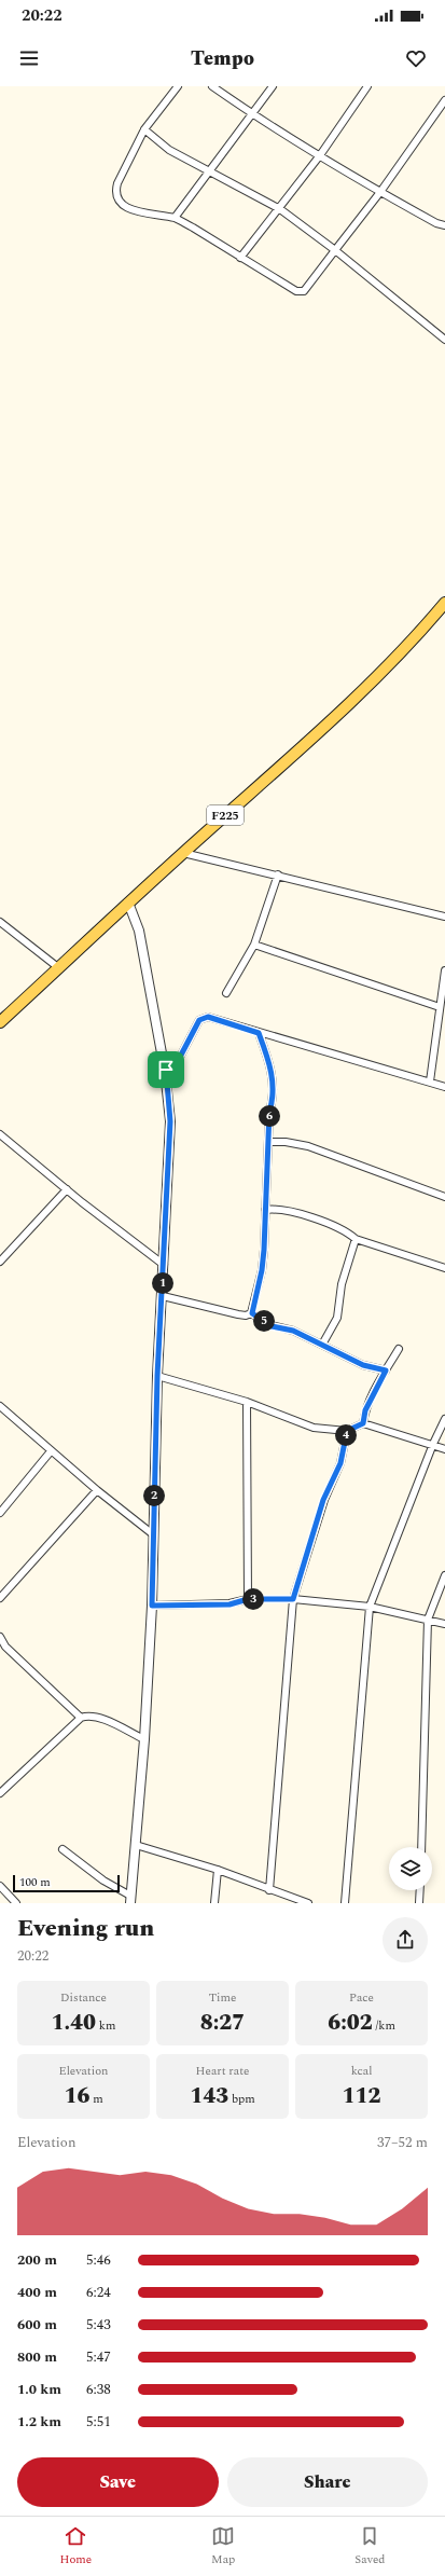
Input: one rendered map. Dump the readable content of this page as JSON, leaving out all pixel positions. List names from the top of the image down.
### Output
{
  "streets": {
    "main road": ["F225"]
  },
  "scale_bar": "100 m",
  "page": {
    "status": "20:22",
    "header": "Tempo",
    "pins": [
      "6",
      "1",
      "5",
      "4",
      "2",
      "3"
    ],
    "scale": "100 m",
    "heading": ["Evening run", "20:22"],
    "stats": [
      ["Distance", "1.40 km"],
      ["Time", "8:27"],
      ["Pace", "6:02 /km"],
      ["Elevation", "16 m"],
      ["Heart rate", "143 bpm"],
      ["kcal", "112"]
    ],
    "chart": ["Elevation", "37–52 m"],
    "list": [
      {
        "name": "200 m",
        "note": "5:46"
      },
      {
        "name": "400 m",
        "note": "6:24"
      },
      {
        "name": "600 m",
        "note": "5:43"
      },
      {
        "name": "800 m",
        "note": "5:47"
      },
      {
        "name": "1.0 km",
        "note": "6:38"
      },
      {
        "name": "1.2 km",
        "note": "5:51"
      }
    ],
    "buttons": ["Save", "Share"],
    "tabs": ["Home", "Map", "Saved"]
  }
}
